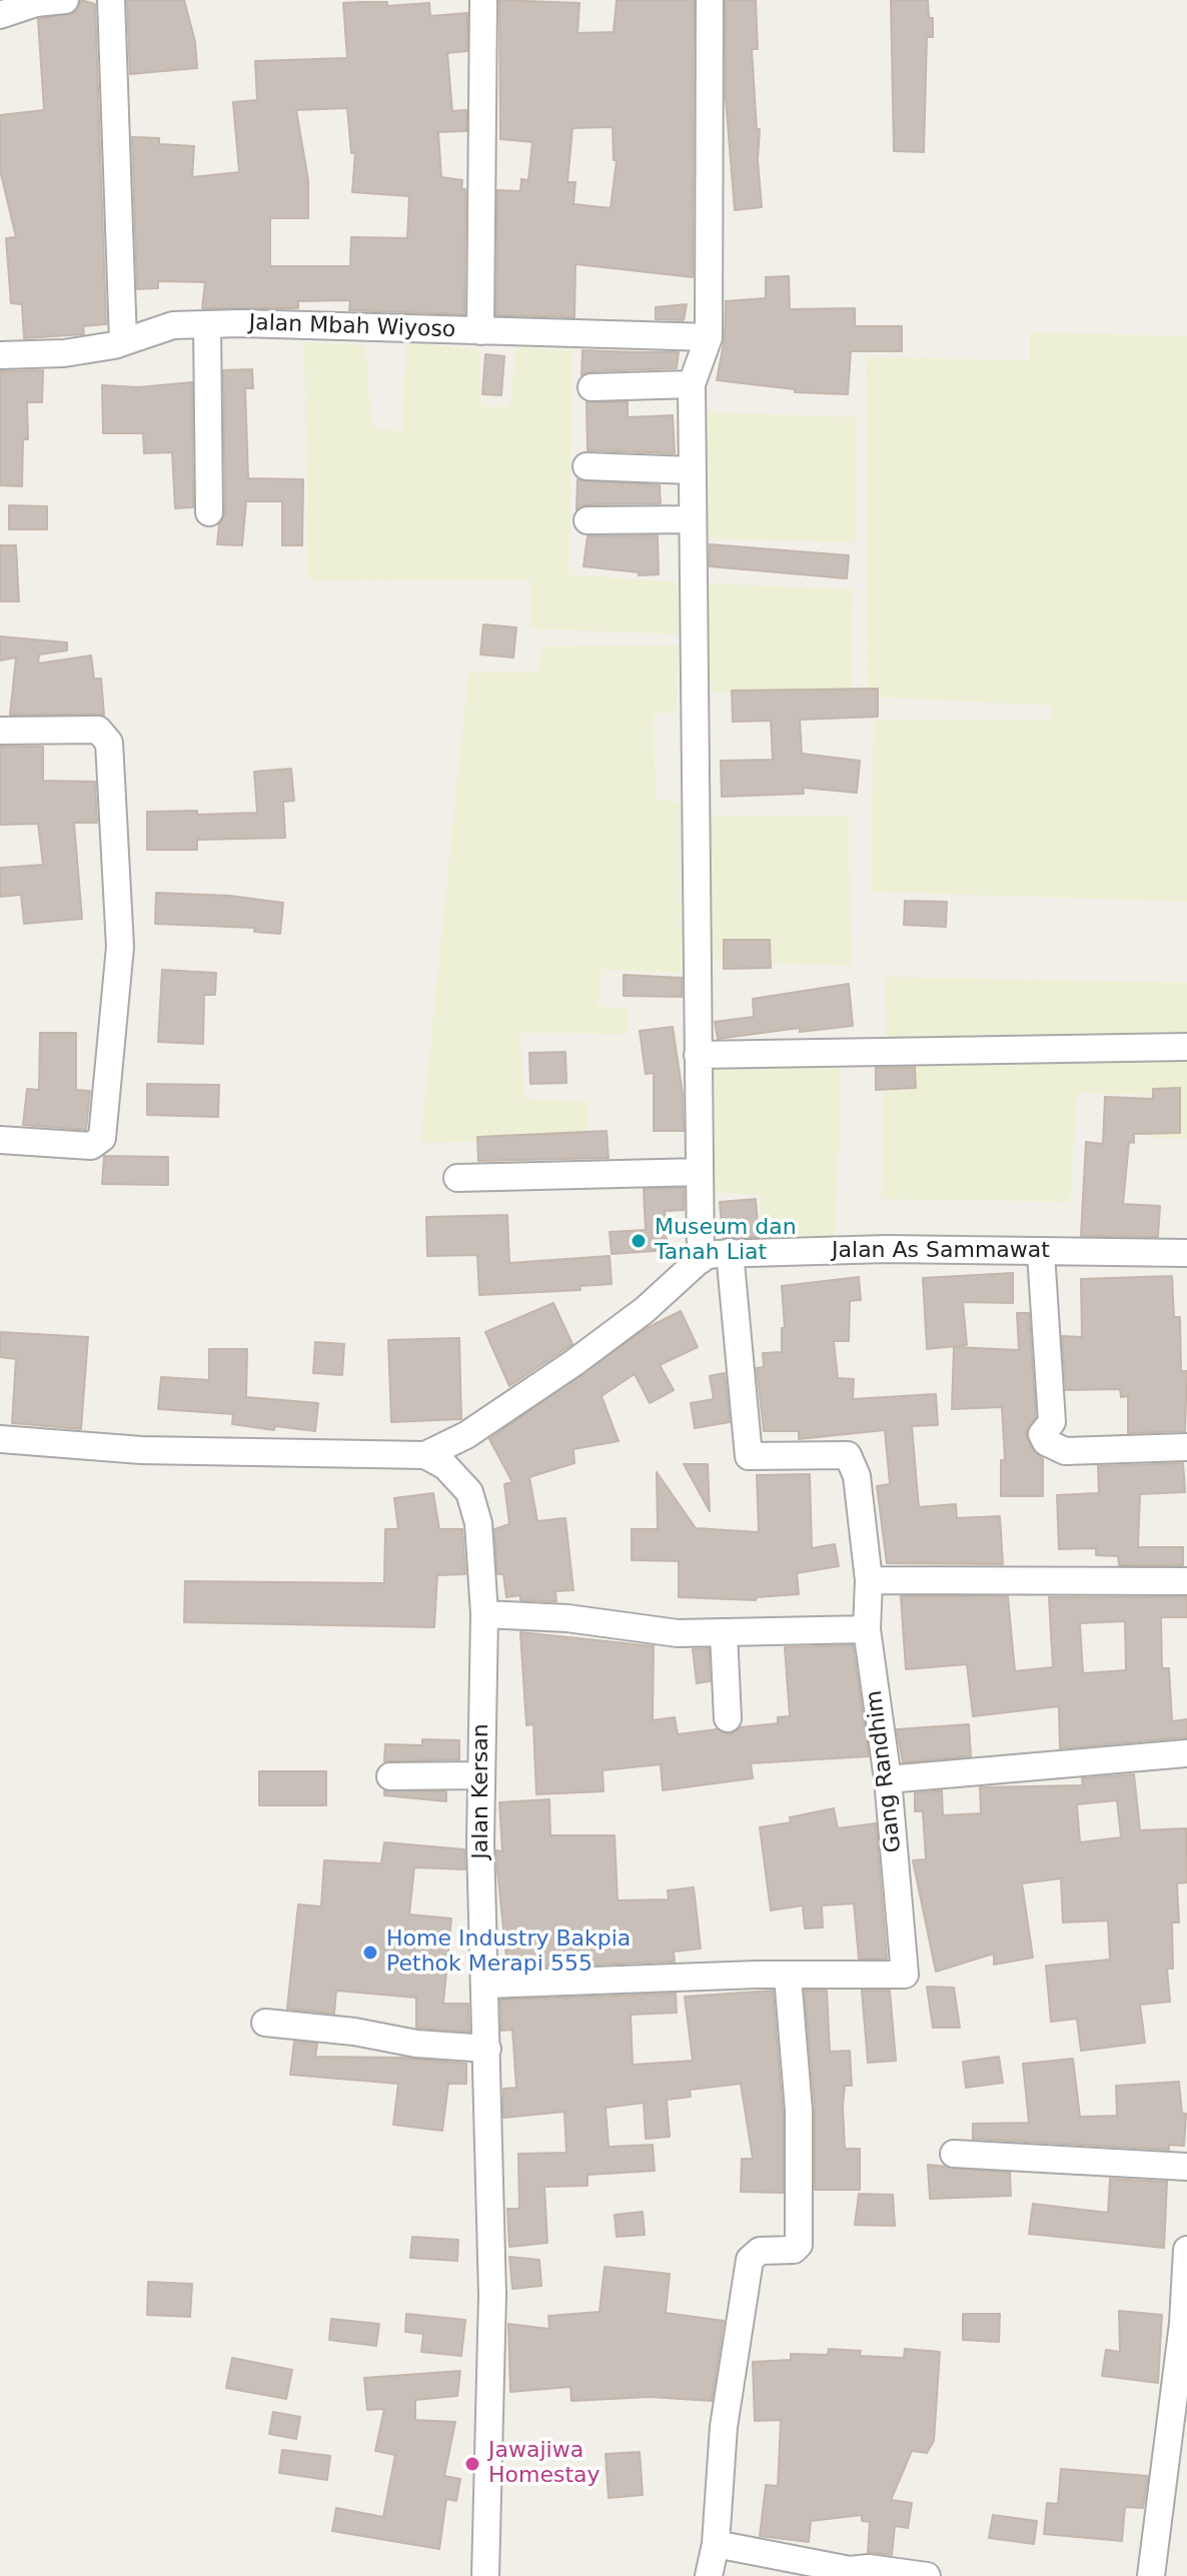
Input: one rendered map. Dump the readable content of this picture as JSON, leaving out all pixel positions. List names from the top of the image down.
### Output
{
  "streets": {
    "street": [
      "Jalan Mbah Wiyoso",
      "Jalan As Sammawat",
      "Gang Randhim",
      "Jalan Kersan"
    ]
  },
  "crossings": [
    ["Jalan As Sammawat", "Gang Randhim"],
    ["Gang Randhim", "Jalan Kersan"]
  ],
  "places": ["Museum dan Tanah Liat", "Home Industry Bakpia Pethok Merapi 555", "Jawajiwa Homestay"]
}
